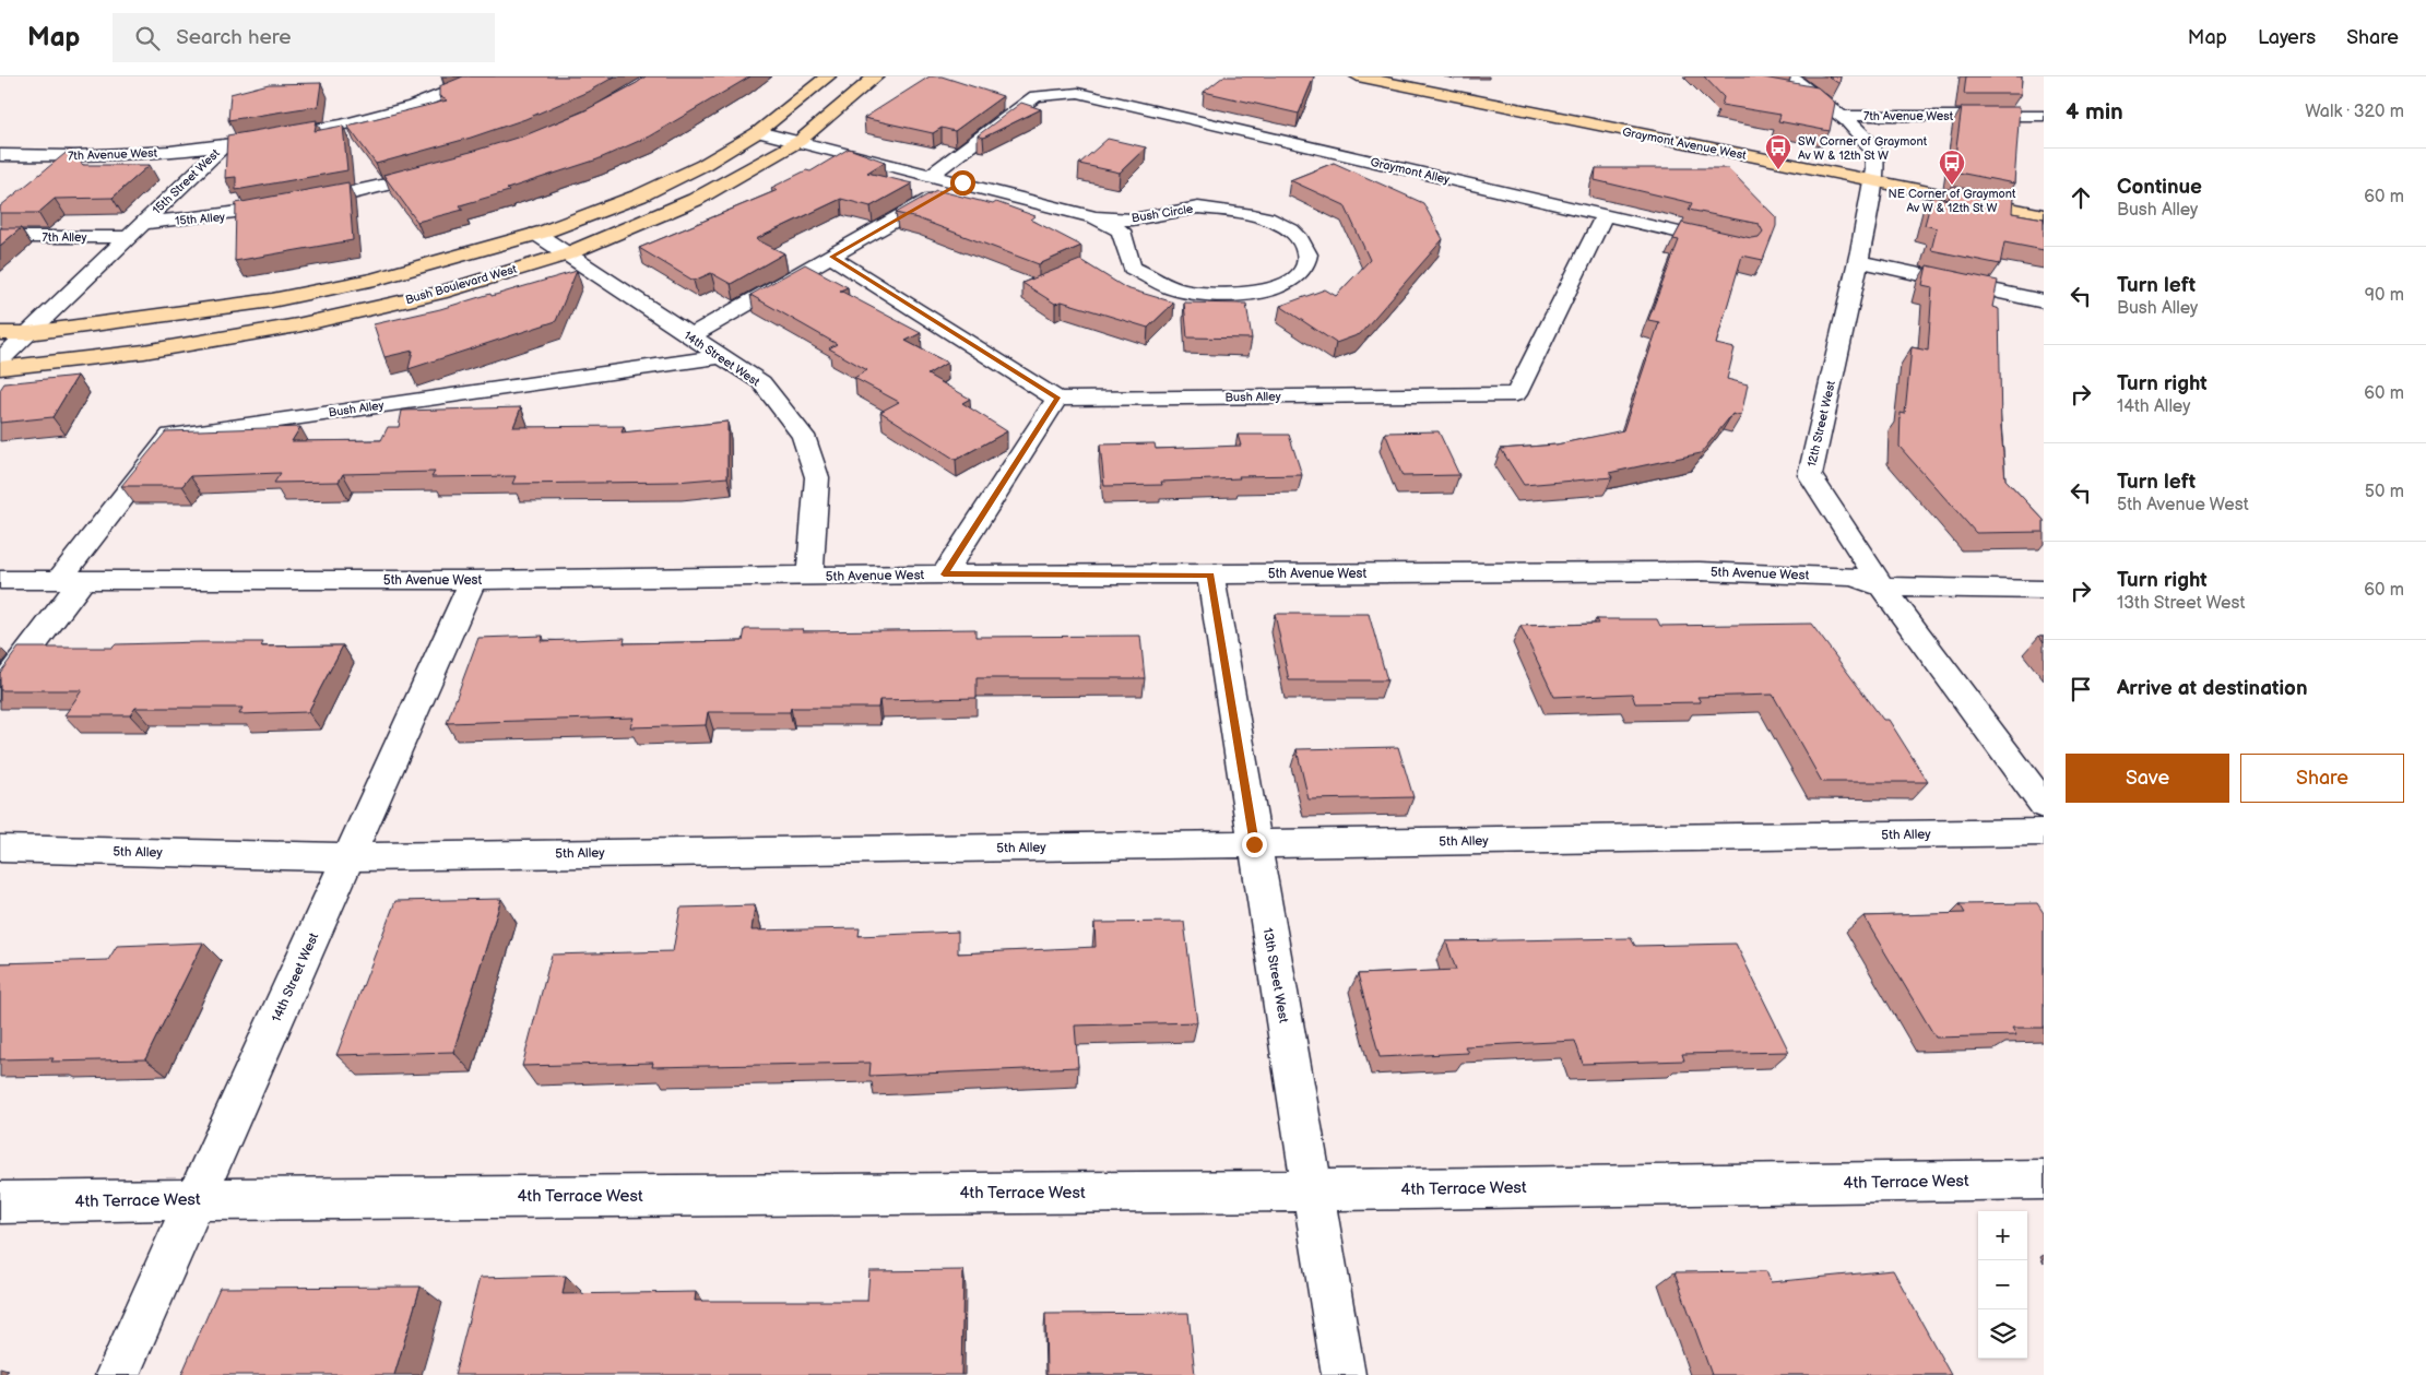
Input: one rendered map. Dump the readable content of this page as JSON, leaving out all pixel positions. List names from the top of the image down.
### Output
{
  "streets": {
    "main road": ["Graymont Avenue West", "Bush Boulevard West"],
    "street": [
      "7th Avenue West",
      "Graymont Alley",
      "15th Street West",
      "Bush Circle",
      "15th Alley",
      "7th Alley",
      "14th Street West",
      "Bush Alley",
      "12th Street West",
      "5th Avenue West",
      "5th Alley",
      "13th Street West",
      "4th Terrace West"
    ]
  },
  "crossings": [
    ["7th Avenue West", "15th Street West"],
    ["7th Avenue West", "12th Street West"],
    ["Graymont Avenue West", "12th Street West"],
    ["Graymont Alley", "Bush Circle"],
    ["Graymont Alley", "Bush Alley"],
    ["15th Street West", "15th Alley"],
    ["15th Street West", "7th Alley"],
    ["15th Street West", "Bush Boulevard West"],
    ["Bush Circle", "Bush Boulevard West"],
    ["Bush Boulevard West", "14th Street West"],
    ["14th Street West", "Bush Alley"],
    ["14th Street West", "5th Avenue West"],
    ["14th Street West", "5th Alley"],
    ["14th Street West", "4th Terrace West"],
    ["Bush Alley", "5th Avenue West"],
    ["12th Street West", "5th Avenue West"],
    ["5th Avenue West", "13th Street West"],
    ["5th Alley", "13th Street West"],
    ["13th Street West", "4th Terrace West"]
  ],
  "places": {
    "bus stop": ["SW Corner of Graymont Av W & 12th St W", "NE Corner of Graymont Av W & 12th St W"]
  },
  "page": {
    "header": "Map",
    "search": "Search here",
    "nav": ["Map", "Layers", "Share"],
    "heading": ["4 min", "Walk · 320 m"],
    "list": [
      ["Continue", "Bush Alley", "60 m"],
      ["Turn left", "Bush Alley", "90 m"],
      ["Turn right", "14th Alley", "60 m"],
      ["Turn left", "5th Avenue West", "50 m"],
      ["Turn right", "13th Street West", "60 m"],
      "Arrive at destination"
    ],
    "buttons": ["Save", "Share"],
    "map_buttons": ["+", "−"]
  }
}
